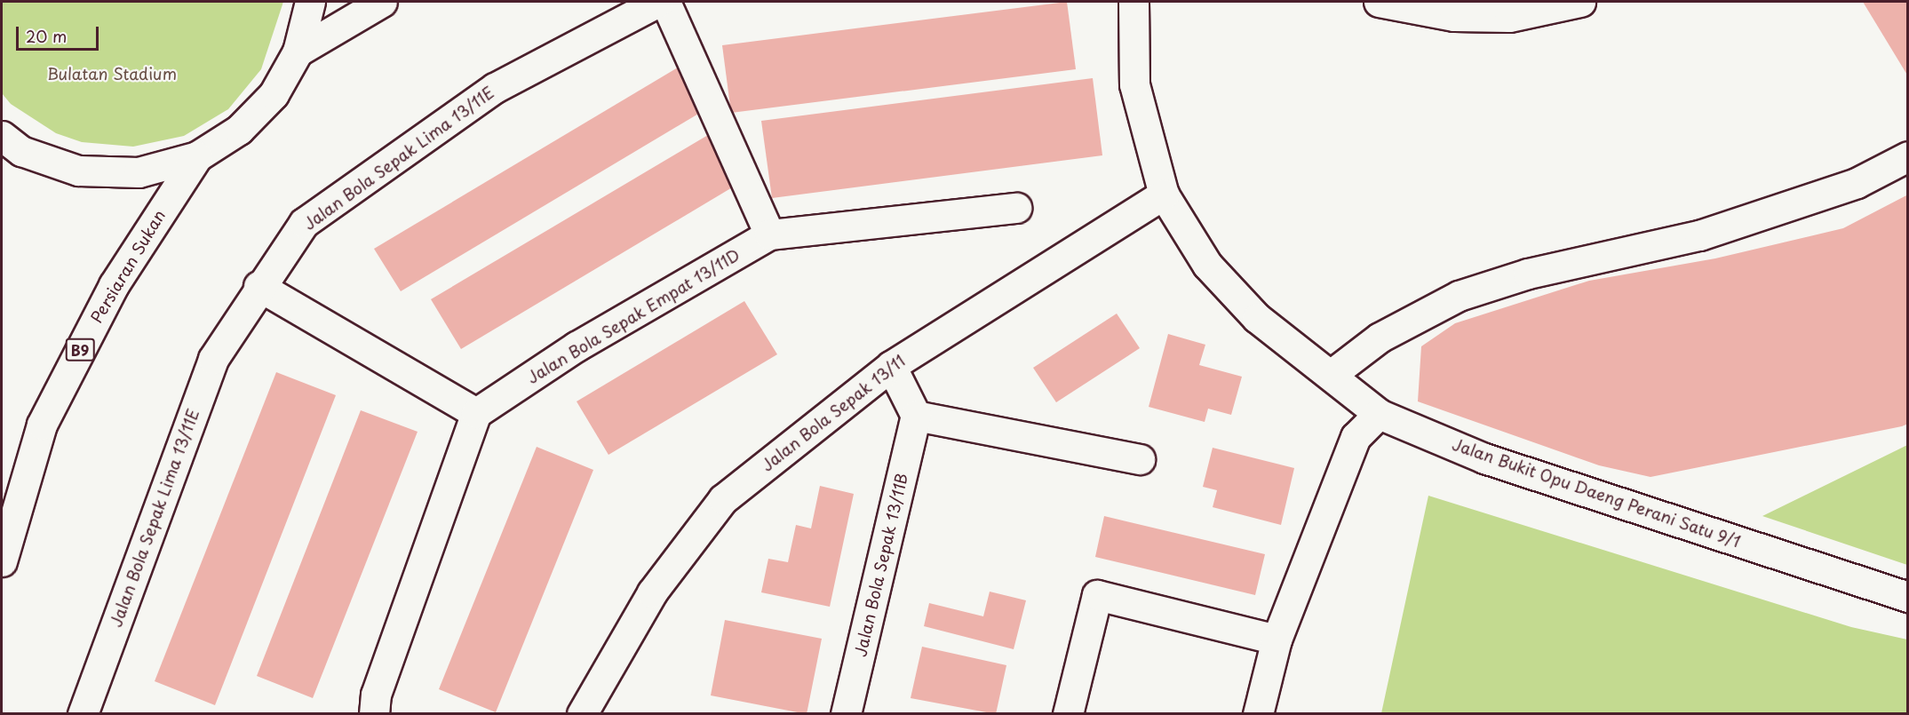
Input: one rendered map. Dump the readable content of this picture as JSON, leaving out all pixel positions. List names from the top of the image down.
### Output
{
  "streets": {
    "street": [
      "Jalan Bola Sepak Lima 13/11E",
      "Persiaran Sukan",
      "Jalan Bola Sepak Empat 13/11D",
      "B9",
      "Jalan Bola Sepak 13/11",
      "Jalan Bukit Opu Daeng Perani Satu 9/1",
      "Jalan Bola Sepak 13/11B"
    ]
  },
  "crossings": [
    ["Persiaran Sukan", "B9"],
    ["Jalan Bola Sepak 13/11", "Jalan Bukit Opu Daeng Perani Satu 9/1"]
  ],
  "parks": ["Bulatan Stadium"],
  "scale_bar": "20 m"
}
